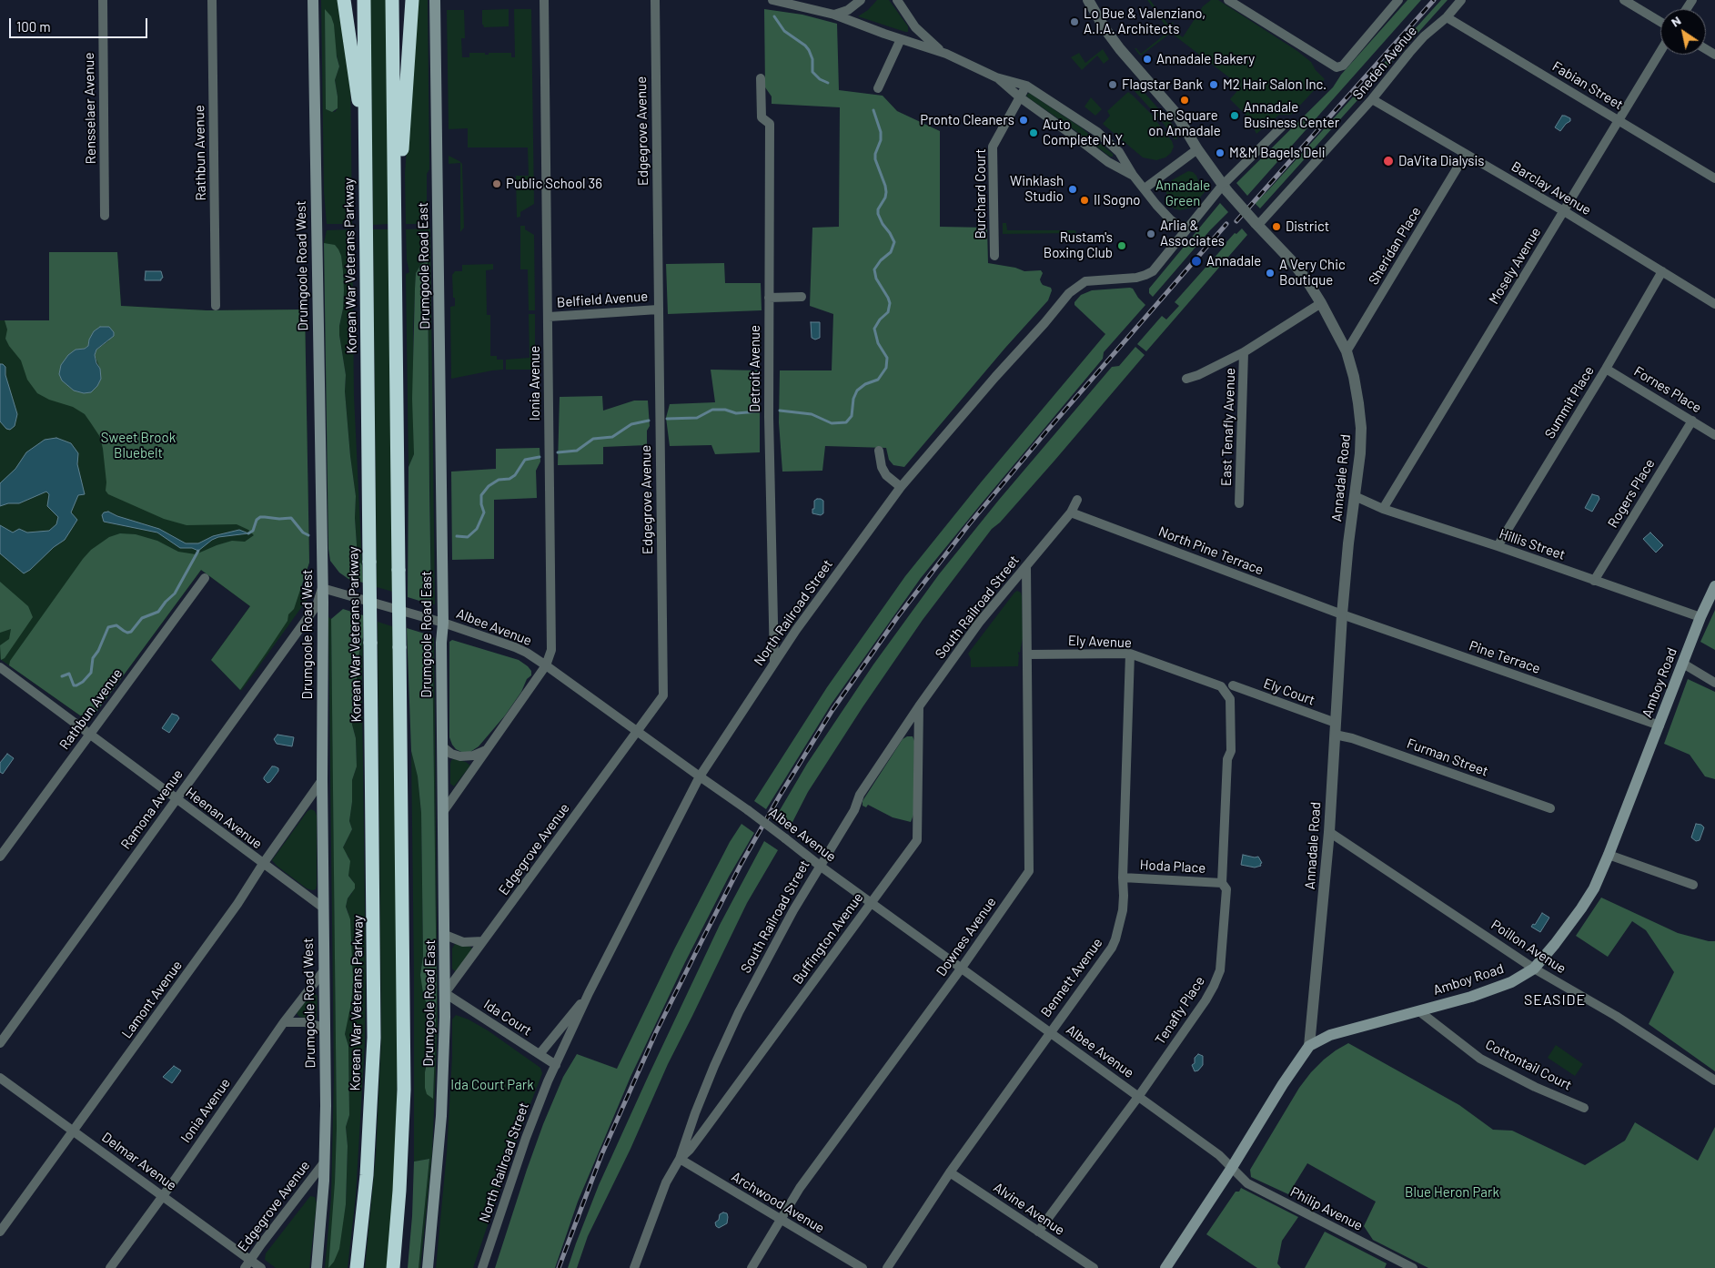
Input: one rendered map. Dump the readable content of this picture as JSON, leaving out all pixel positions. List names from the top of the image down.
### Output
{
  "streets": {
    "highway": ["Korean War Veterans Parkway"],
    "main road": ["Drumgoole Road West", "Drumgoole Road East", "Amboy Road"],
    "street": [
      "Sneden Avenue",
      "Fabian Street",
      "Rensselaer Avenue",
      "Edgegrove Avenue",
      "Rathbun Avenue",
      "Barclay Avenue",
      "Burchard Court",
      "Sheridan Place",
      "Mosely Avenue",
      "Belfield Avenue",
      "Detroit Avenue",
      "Ionia Avenue",
      "Fornes Place",
      "Summit Place",
      "East Tenafly Avenue",
      "Annadale Road",
      "Rogers Place",
      "Hillis Street",
      "North Pine Terrace",
      "South Railroad Street",
      "North Railroad Street",
      "Albee Avenue",
      "Ely Avenue",
      "Pine Terrace",
      "Ely Court",
      "Furman Street",
      "Ramona Avenue",
      "Heenan Avenue",
      "Hoda Place",
      "Downes Avenue",
      "Buffington Avenue",
      "Poillon Avenue",
      "Bennett Avenue",
      "Lamont Avenue",
      "Tenafly Place",
      "Ida Court",
      "Cottontail Court",
      "Delmar Avenue",
      "Archwood Avenue",
      "Alvine Avenue",
      "Philip Avenue"
    ]
  },
  "crossings": [
    ["Sneden Avenue", "Fabian Street"],
    ["Sneden Avenue", "Barclay Avenue"],
    ["Sneden Avenue", "Annadale Road"],
    ["Fabian Street", "Mosely Avenue"],
    ["Edgegrove Avenue", "Drumgoole Road West"],
    ["Edgegrove Avenue", "Drumgoole Road East"],
    ["Edgegrove Avenue", "Belfield Avenue"],
    ["Edgegrove Avenue", "Albee Avenue"],
    ["Edgegrove Avenue", "Ida Court"],
    ["Edgegrove Avenue", "Delmar Avenue"],
    ["Rathbun Avenue", "Heenan Avenue"],
    ["Barclay Avenue", "Sheridan Place"],
    ["Barclay Avenue", "Mosely Avenue"],
    ["Barclay Avenue", "Summit Place"],
    ["Sheridan Place", "Annadale Road"],
    ["Drumgoole Road West", "Ionia Avenue"],
    ["Drumgoole Road West", "Albee Avenue"],
    ["Drumgoole Road West", "Ramona Avenue"],
    ["Drumgoole Road West", "Heenan Avenue"],
    ["Drumgoole Road West", "Lamont Avenue"],
    ["Drumgoole Road East", "Ionia Avenue"],
    ["Drumgoole Road East", "Albee Avenue"],
    ["Drumgoole Road East", "Ida Court"],
    ["Mosely Avenue", "Hillis Street"],
    ["Belfield Avenue", "Ionia Avenue"],
    ["Detroit Avenue", "North Railroad Street"],
    ["Ionia Avenue", "Albee Avenue"],
    ["Ionia Avenue", "Delmar Avenue"],
    ["Fornes Place", "Summit Place"],
    ["Fornes Place", "Rogers Place"],
    ["Summit Place", "Hillis Street"],
    ["Annadale Road", "Hillis Street"],
    ["Annadale Road", "North Pine Terrace"],
    ["Annadale Road", "Pine Terrace"],
    ["Annadale Road", "Amboy Road"],
    ["Annadale Road", "Ely Court"],
    ["Annadale Road", "Furman Street"],
    ["Annadale Road", "Poillon Avenue"],
    ["Rogers Place", "Hillis Street"],
    ["Hillis Street", "Amboy Road"],
    ["North Pine Terrace", "South Railroad Street"],
    ["North Pine Terrace", "Pine Terrace"],
    ["South Railroad Street", "Albee Avenue"],
    ["South Railroad Street", "Downes Avenue"],
    ["South Railroad Street", "Buffington Avenue"],
    ["South Railroad Street", "Archwood Avenue"],
    ["North Railroad Street", "Albee Avenue"],
    ["North Railroad Street", "Ida Court"],
    ["Albee Avenue", "Amboy Road"],
    ["Albee Avenue", "Ramona Avenue"],
    ["Albee Avenue", "Downes Avenue"],
    ["Albee Avenue", "Buffington Avenue"],
    ["Albee Avenue", "Bennett Avenue"],
    ["Albee Avenue", "Tenafly Place"],
    ["Albee Avenue", "Philip Avenue"],
    ["Ely Avenue", "Downes Avenue"],
    ["Ely Avenue", "Bennett Avenue"],
    ["Ely Avenue", "Tenafly Place"],
    ["Pine Terrace", "Amboy Road"],
    ["Amboy Road", "Poillon Avenue"],
    ["Amboy Road", "Cottontail Court"],
    ["Amboy Road", "Philip Avenue"],
    ["Ely Court", "Furman Street"],
    ["Ramona Avenue", "Heenan Avenue"],
    ["Heenan Avenue", "Lamont Avenue"],
    ["Hoda Place", "Bennett Avenue"],
    ["Hoda Place", "Tenafly Place"],
    ["Downes Avenue", "Archwood Avenue"],
    ["Buffington Avenue", "Archwood Avenue"],
    ["Bennett Avenue", "Alvine Avenue"],
    ["Lamont Avenue", "Delmar Avenue"],
    ["Tenafly Place", "Alvine Avenue"]
  ],
  "districts": ["SEASIDE"],
  "parks": [
    "Annadale Green",
    "Sweet Brook Bluebelt",
    "Ida Court Park",
    "Blue Heron Park"
  ],
  "places": [
    "Lo Bue & Valenziano, A.I.A. Architects",
    "Annadale Bakery",
    "Flagstar Bank",
    "M2 Hair Salon Inc.",
    "The Square on Annadale",
    "Annadale Business Center",
    "Pronto Cleaners",
    "Auto Complete N.Y.",
    "M&M Bagels Deli",
    "DaVita Dialysis",
    "Public School 36",
    "Winklash Studio",
    "Il Sogno",
    "District",
    "Arlia & Associates",
    "Rustam's Boxing Club",
    "Annadale",
    "A Very Chic Boutique"
  ],
  "scale_bar": "100 m",
  "north": "top left"
}
